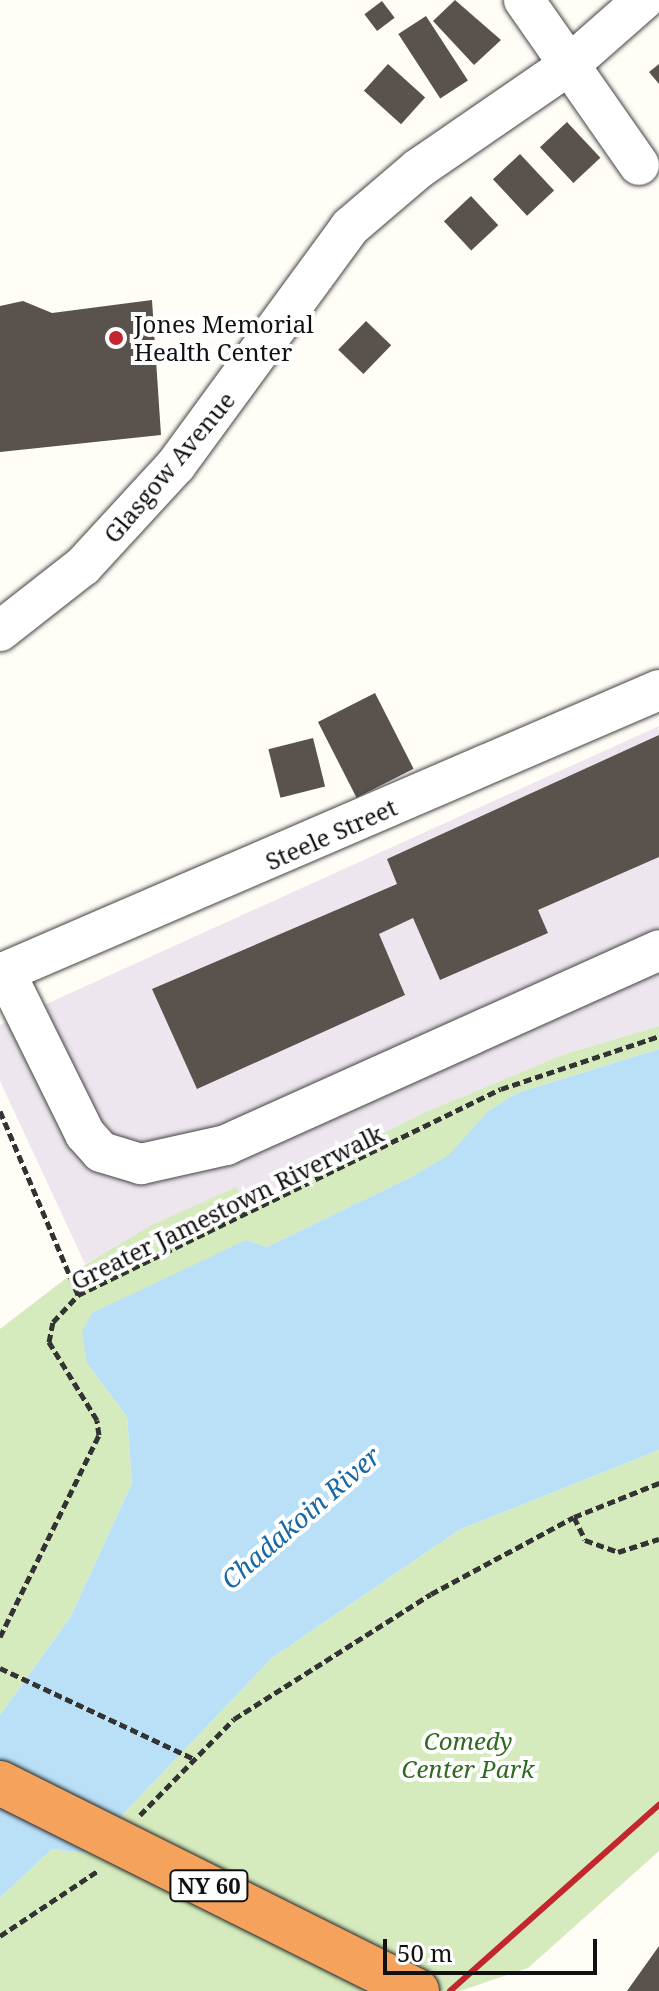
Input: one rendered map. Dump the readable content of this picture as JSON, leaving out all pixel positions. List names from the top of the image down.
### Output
{
  "streets": {
    "highway": ["NY 60"],
    "street": ["Glasgow Avenue", "Steele Street"],
    "path": ["Greater Jamestown Riverwalk"]
  },
  "water": ["Chadakoin River"],
  "parks": ["Comedy Center Park"],
  "places": ["Jones Memorial Health Center"],
  "scale_bar": "50 m"
}
